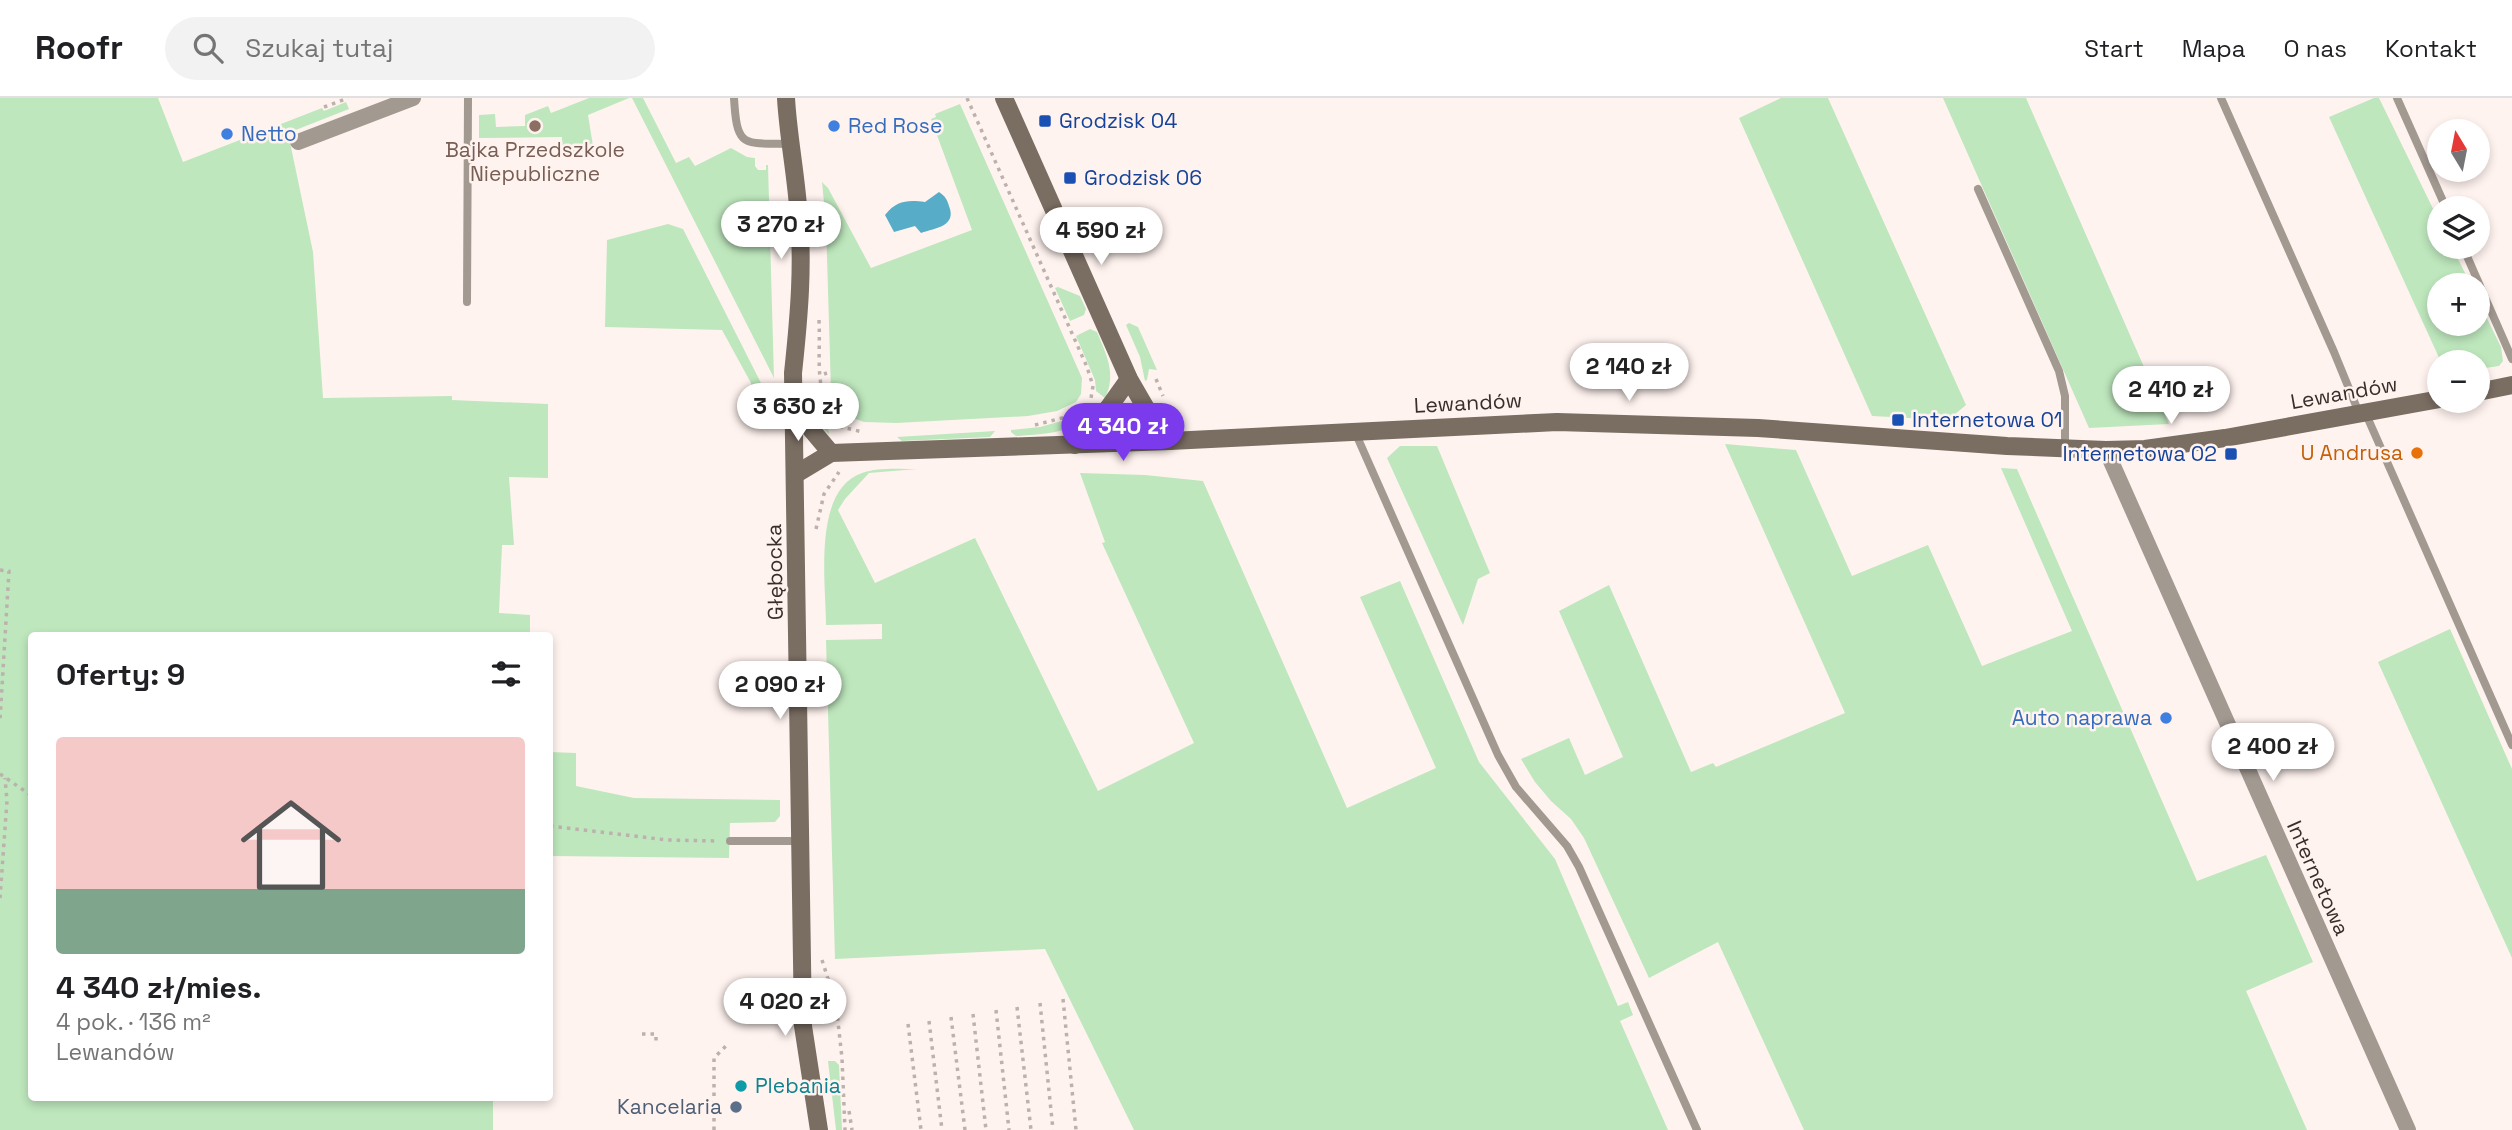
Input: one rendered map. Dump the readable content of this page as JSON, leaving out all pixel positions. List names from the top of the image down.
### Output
{
  "streets": {
    "street": ["Lewandów", "Głębocka", "Internetowa"]
  },
  "crossings": [
    ["Lewandów", "Głębocka"],
    ["Lewandów", "Internetowa"]
  ],
  "places": {
    "transit": [
      "Grodzisk 04",
      "Grodzisk 06",
      "Internetowa 01",
      "Internetowa 02"
    ],
    "other": [
      "Bajka Przedszkole Niepubliczne",
      "Red Rose",
      "Netto",
      "U Andrusa",
      "Auto naprawa",
      "Plebania",
      "Kancelaria"
    ]
  },
  "north": "top",
  "page": {
    "header": "Roofr",
    "search": "Szukaj tutaj",
    "nav": [
      "Start",
      "Mapa",
      "O nas",
      "Kontakt"
    ],
    "map_buttons": ["+", "−"],
    "price": [
      "3 270 zł",
      "4 590 zł",
      "2 140 zł",
      "2 410 zł",
      "3 630 zł",
      "4 340 zł",
      "2 090 zł",
      "2 400 zł",
      "4 020 zł"
    ],
    "heading": "Oferty: 9",
    "list": [
      {
        "name": "4 340 zł/mies.",
        "note": "4 pok. · 136 m² · Lewandów"
      }
    ]
  }
}
